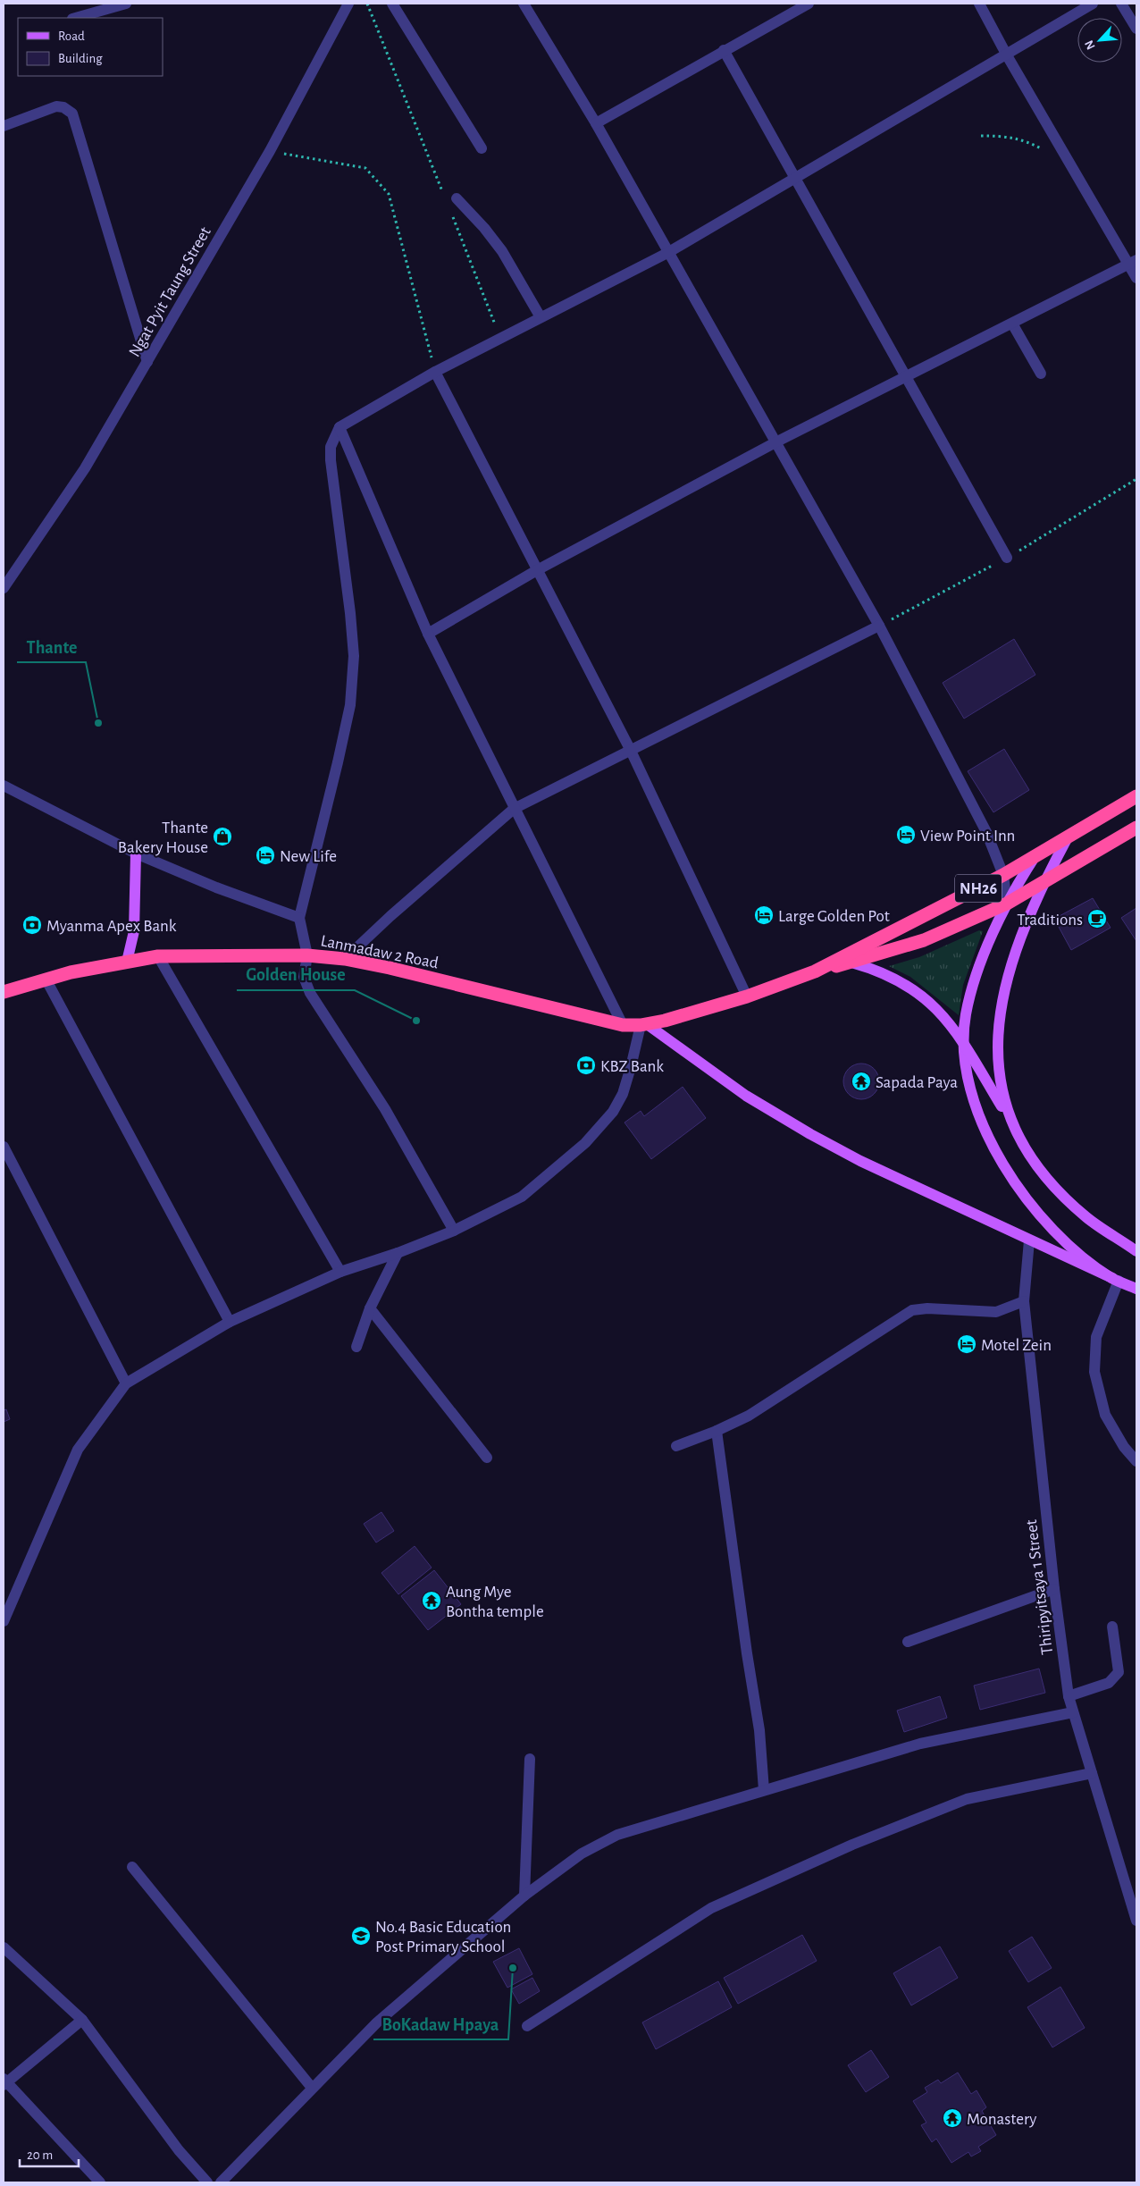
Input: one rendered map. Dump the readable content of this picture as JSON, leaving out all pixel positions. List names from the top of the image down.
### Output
{
  "streets": {
    "highway": ["NH26", "Lanmadaw 2 Road"],
    "street": ["Ngat Pyit Taung Street", "Thiripyitsaya 1 Street"]
  },
  "crossings": [
    ["NH26", "Lanmadaw 2 Road"]
  ],
  "places": {
    "other": ["Thante", "Golden House", "BoKadaw Hpaya"],
    "hotel": [
      "View Point Inn",
      "New Life",
      "Large Golden Pot",
      "Motel Zein"
    ],
    "shop": ["Thante Bakery House"],
    "cafe": ["Traditions"],
    "bank": ["Myanma Apex Bank", "KBZ Bank"],
    "temple": ["Sapada Paya", "Aung Mye Bontha temple", "Monastery"],
    "school or university": ["No.4 Basic Education Post Primary School"]
  },
  "legend": ["Road", "Building"],
  "scale_bar": "20 m",
  "north": "bottom left"
}
